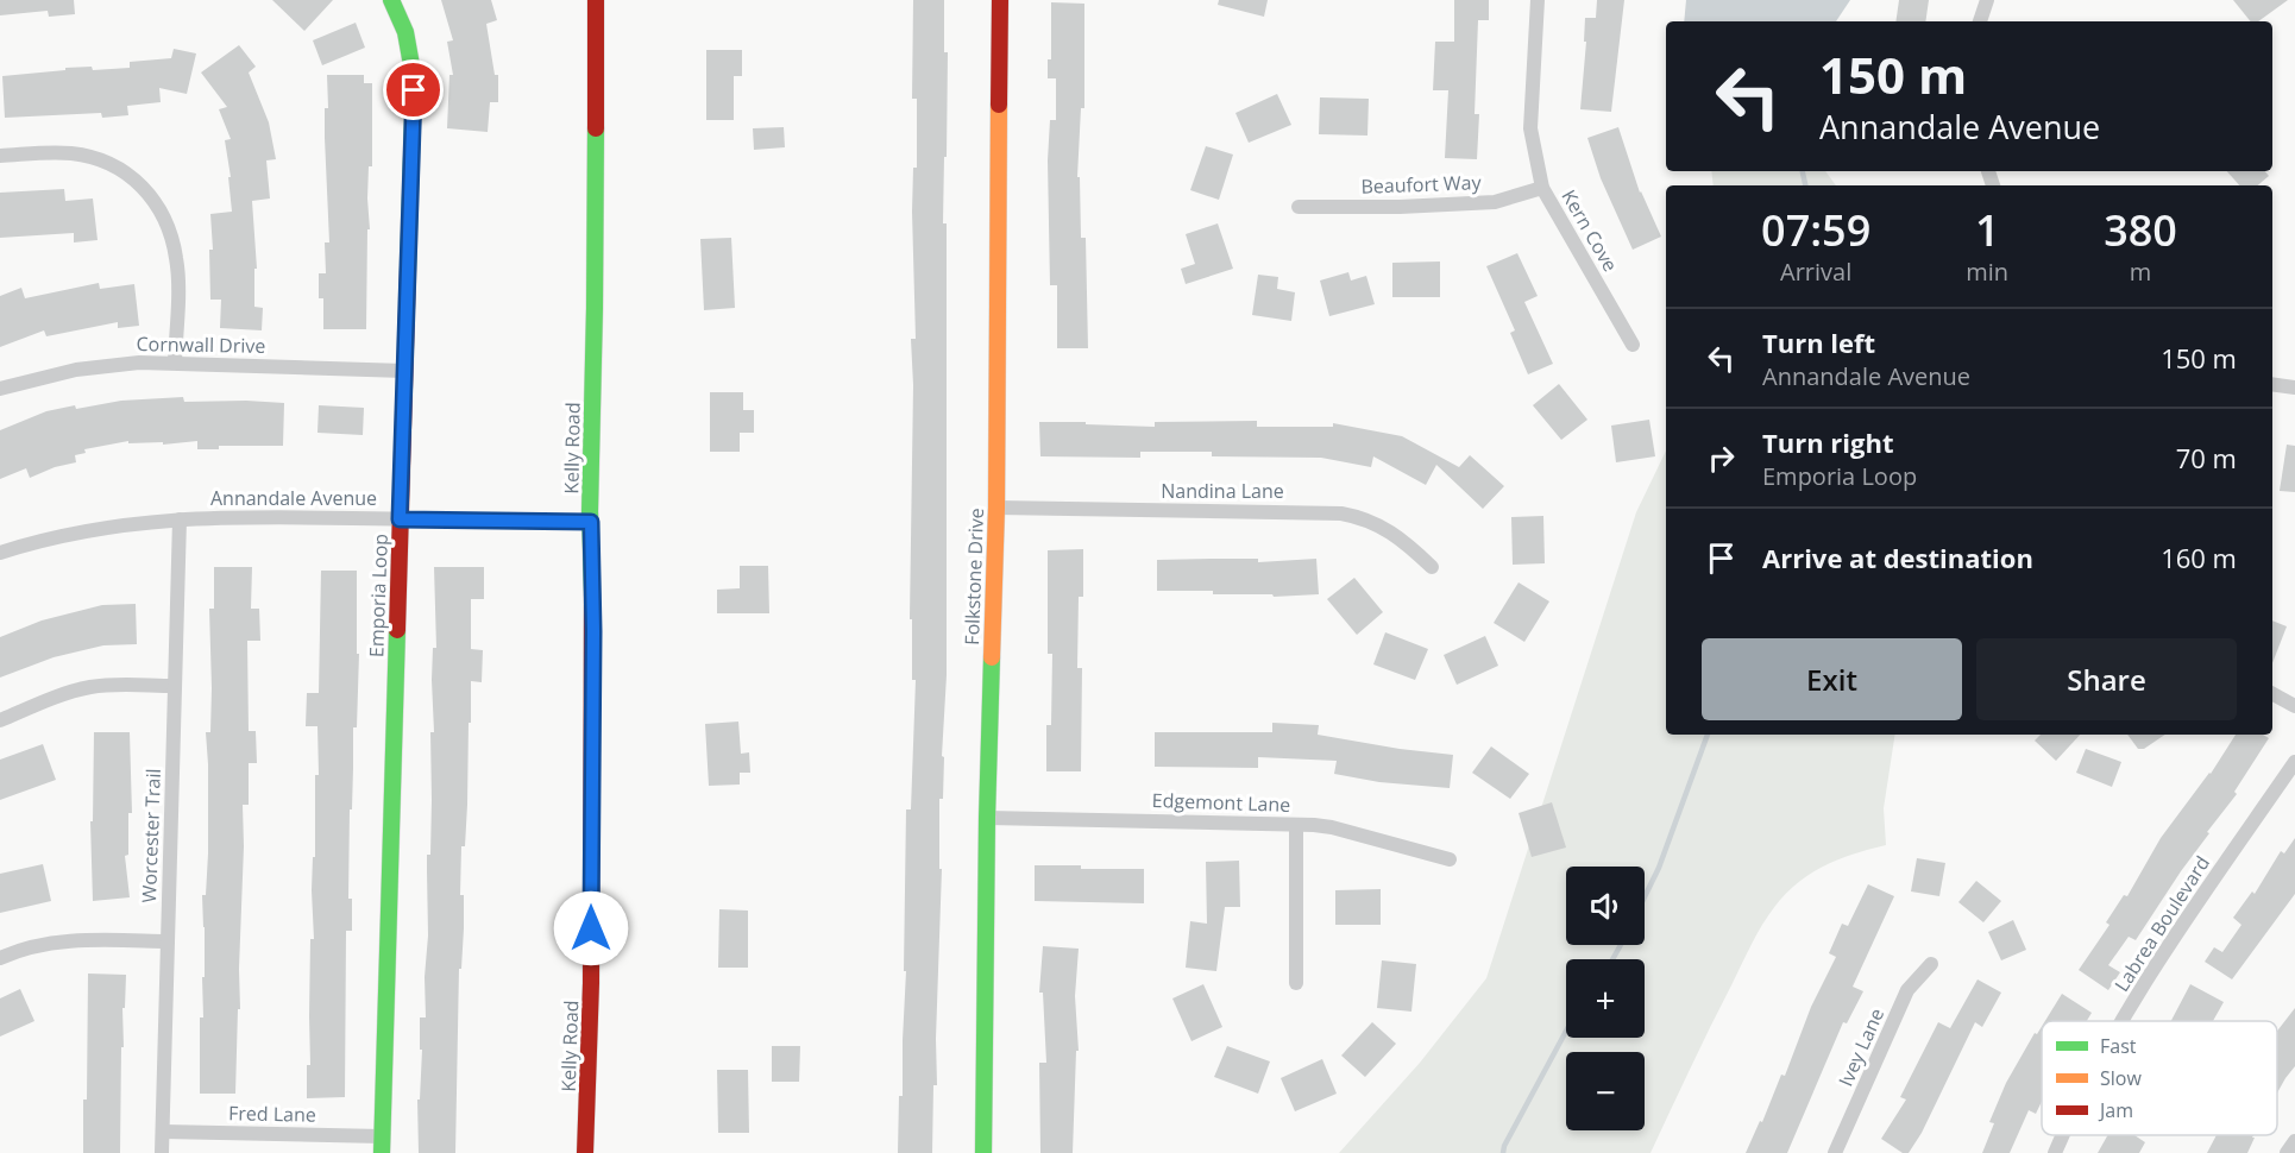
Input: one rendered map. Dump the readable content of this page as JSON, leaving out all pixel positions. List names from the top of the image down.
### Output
{
  "streets": {
    "street": [
      "Beaufort Way",
      "Kern Cove",
      "Cornwall Drive",
      "Kelly Road",
      "Nandina Lane",
      "Annandale Avenue",
      "Folkstone Drive",
      "Emporia Loop",
      "Edgemont Lane",
      "Worcester Trail",
      "Labrea Boulevard",
      "Ivey Lane",
      "Fred Lane"
    ]
  },
  "crossings": [
    ["Beaufort Way", "Kern Cove"],
    ["Cornwall Drive", "Emporia Loop"],
    ["Kelly Road", "Annandale Avenue"],
    ["Nandina Lane", "Folkstone Drive"],
    ["Annandale Avenue", "Emporia Loop"],
    ["Annandale Avenue", "Worcester Trail"],
    ["Folkstone Drive", "Edgemont Lane"],
    ["Emporia Loop", "Fred Lane"],
    ["Worcester Trail", "Fred Lane"]
  ],
  "legend": ["Fast", "Slow", "Jam"],
  "page": {
    "turn": ["150 m", "Annandale Avenue"],
    "eta": [
      "07:59",
      "Arrival",
      "1",
      "min",
      "380",
      "m"
    ],
    "list": [
      {
        "name": "Turn left",
        "note": "Annandale Avenue",
        "value": "150 m"
      },
      {
        "name": "Turn right",
        "note": "Emporia Loop",
        "value": "70 m"
      },
      {
        "name": "Arrive at destination",
        "value": "160 m"
      }
    ],
    "buttons": ["Exit", "Share"],
    "map_buttons": ["+", "−"]
  }
}
